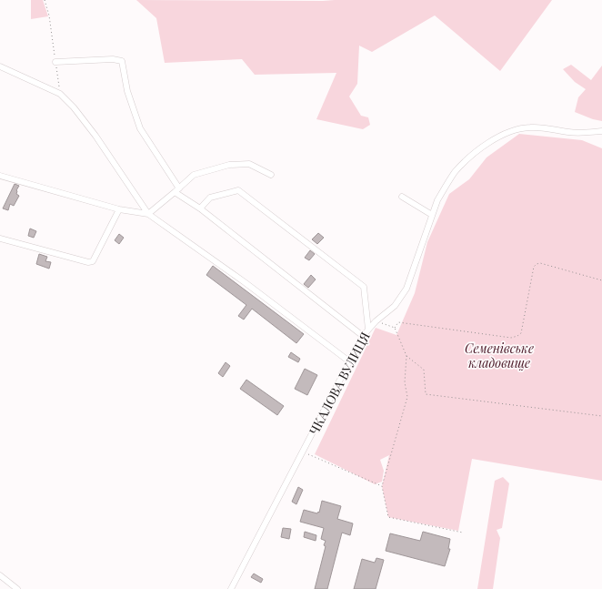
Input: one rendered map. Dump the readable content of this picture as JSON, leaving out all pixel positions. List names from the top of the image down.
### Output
{
  "streets": {
    "street": ["ЧКАЛОВА ВУЛИЦЯ"]
  },
  "parks": ["Семенівське кладовище"]
}
